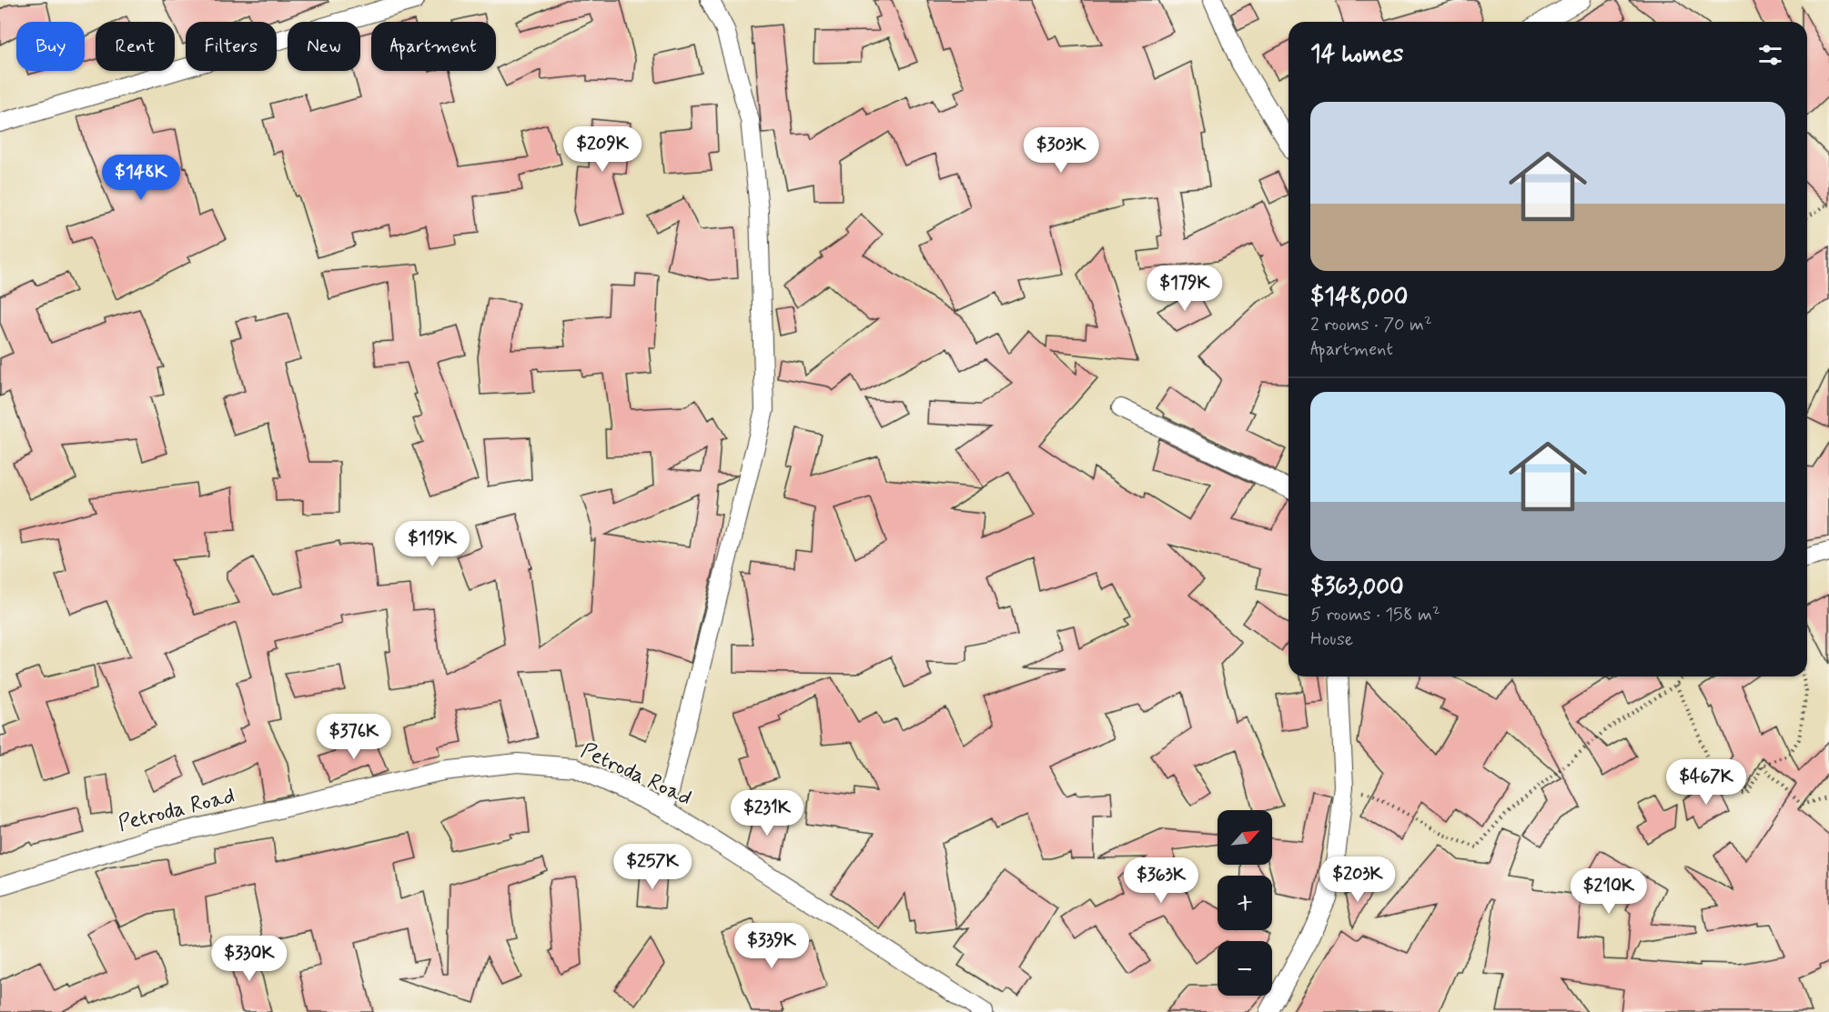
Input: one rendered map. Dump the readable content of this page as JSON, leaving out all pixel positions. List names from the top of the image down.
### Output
{
  "streets": {
    "street": ["Petroda Road"]
  },
  "north": "top right",
  "page": {
    "chip": [
      "Buy",
      "Rent",
      "Filters",
      "New",
      "Apartment"
    ],
    "heading": "14 homes",
    "list": [
      {
        "name": "$148,000",
        "note": "2 rooms · 70 m² · Apartment"
      },
      {
        "name": "$363,000",
        "note": "5 rooms · 158 m² · House"
      }
    ],
    "price": [
      "$209K",
      "$303K",
      "$148K",
      "$179K",
      "$119K",
      "$376K",
      "$467K",
      "$231K",
      "$257K",
      "$203K",
      "$363K",
      "$210K",
      "$339K",
      "$330K"
    ],
    "map_buttons": ["+", "−"]
  }
}
